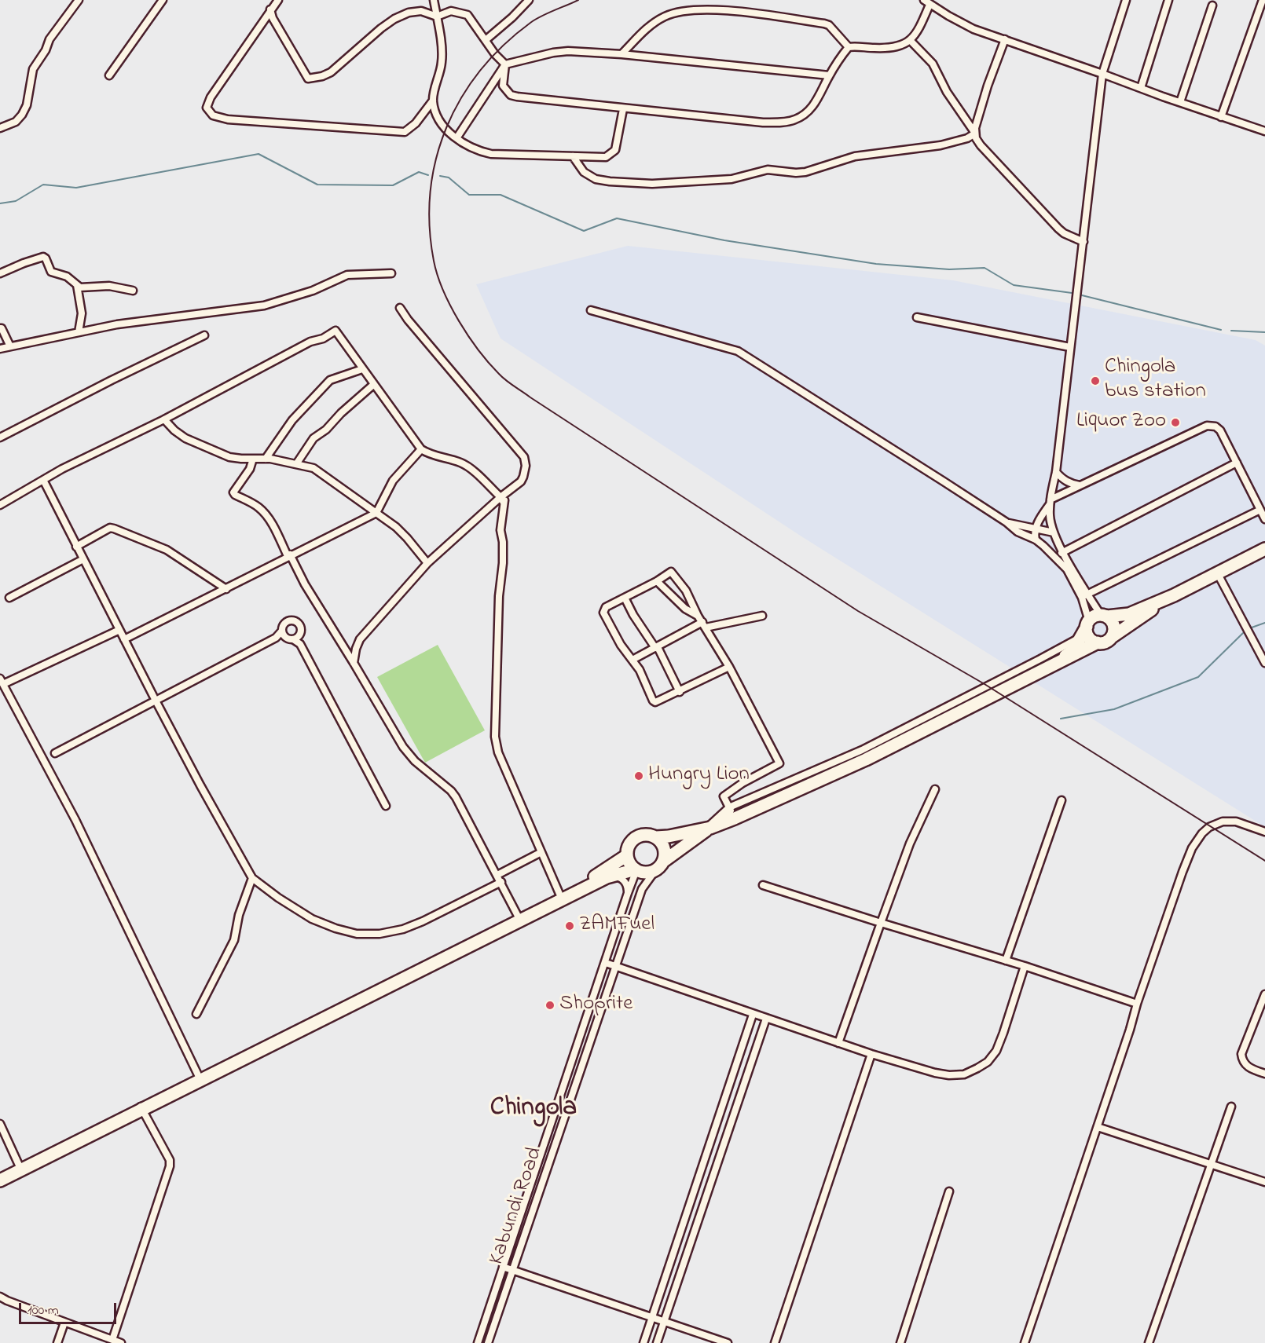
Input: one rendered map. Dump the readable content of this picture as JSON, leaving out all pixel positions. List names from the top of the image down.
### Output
{
  "streets": {
    "street": ["Kabundi Road"]
  },
  "districts": ["Chingola"],
  "places": [
    "Chingola bus station",
    "Liquor Zoo",
    "Hungry Lion",
    "ZAMFuel",
    "Shoprite"
  ],
  "scale_bar": "100 m"
}
